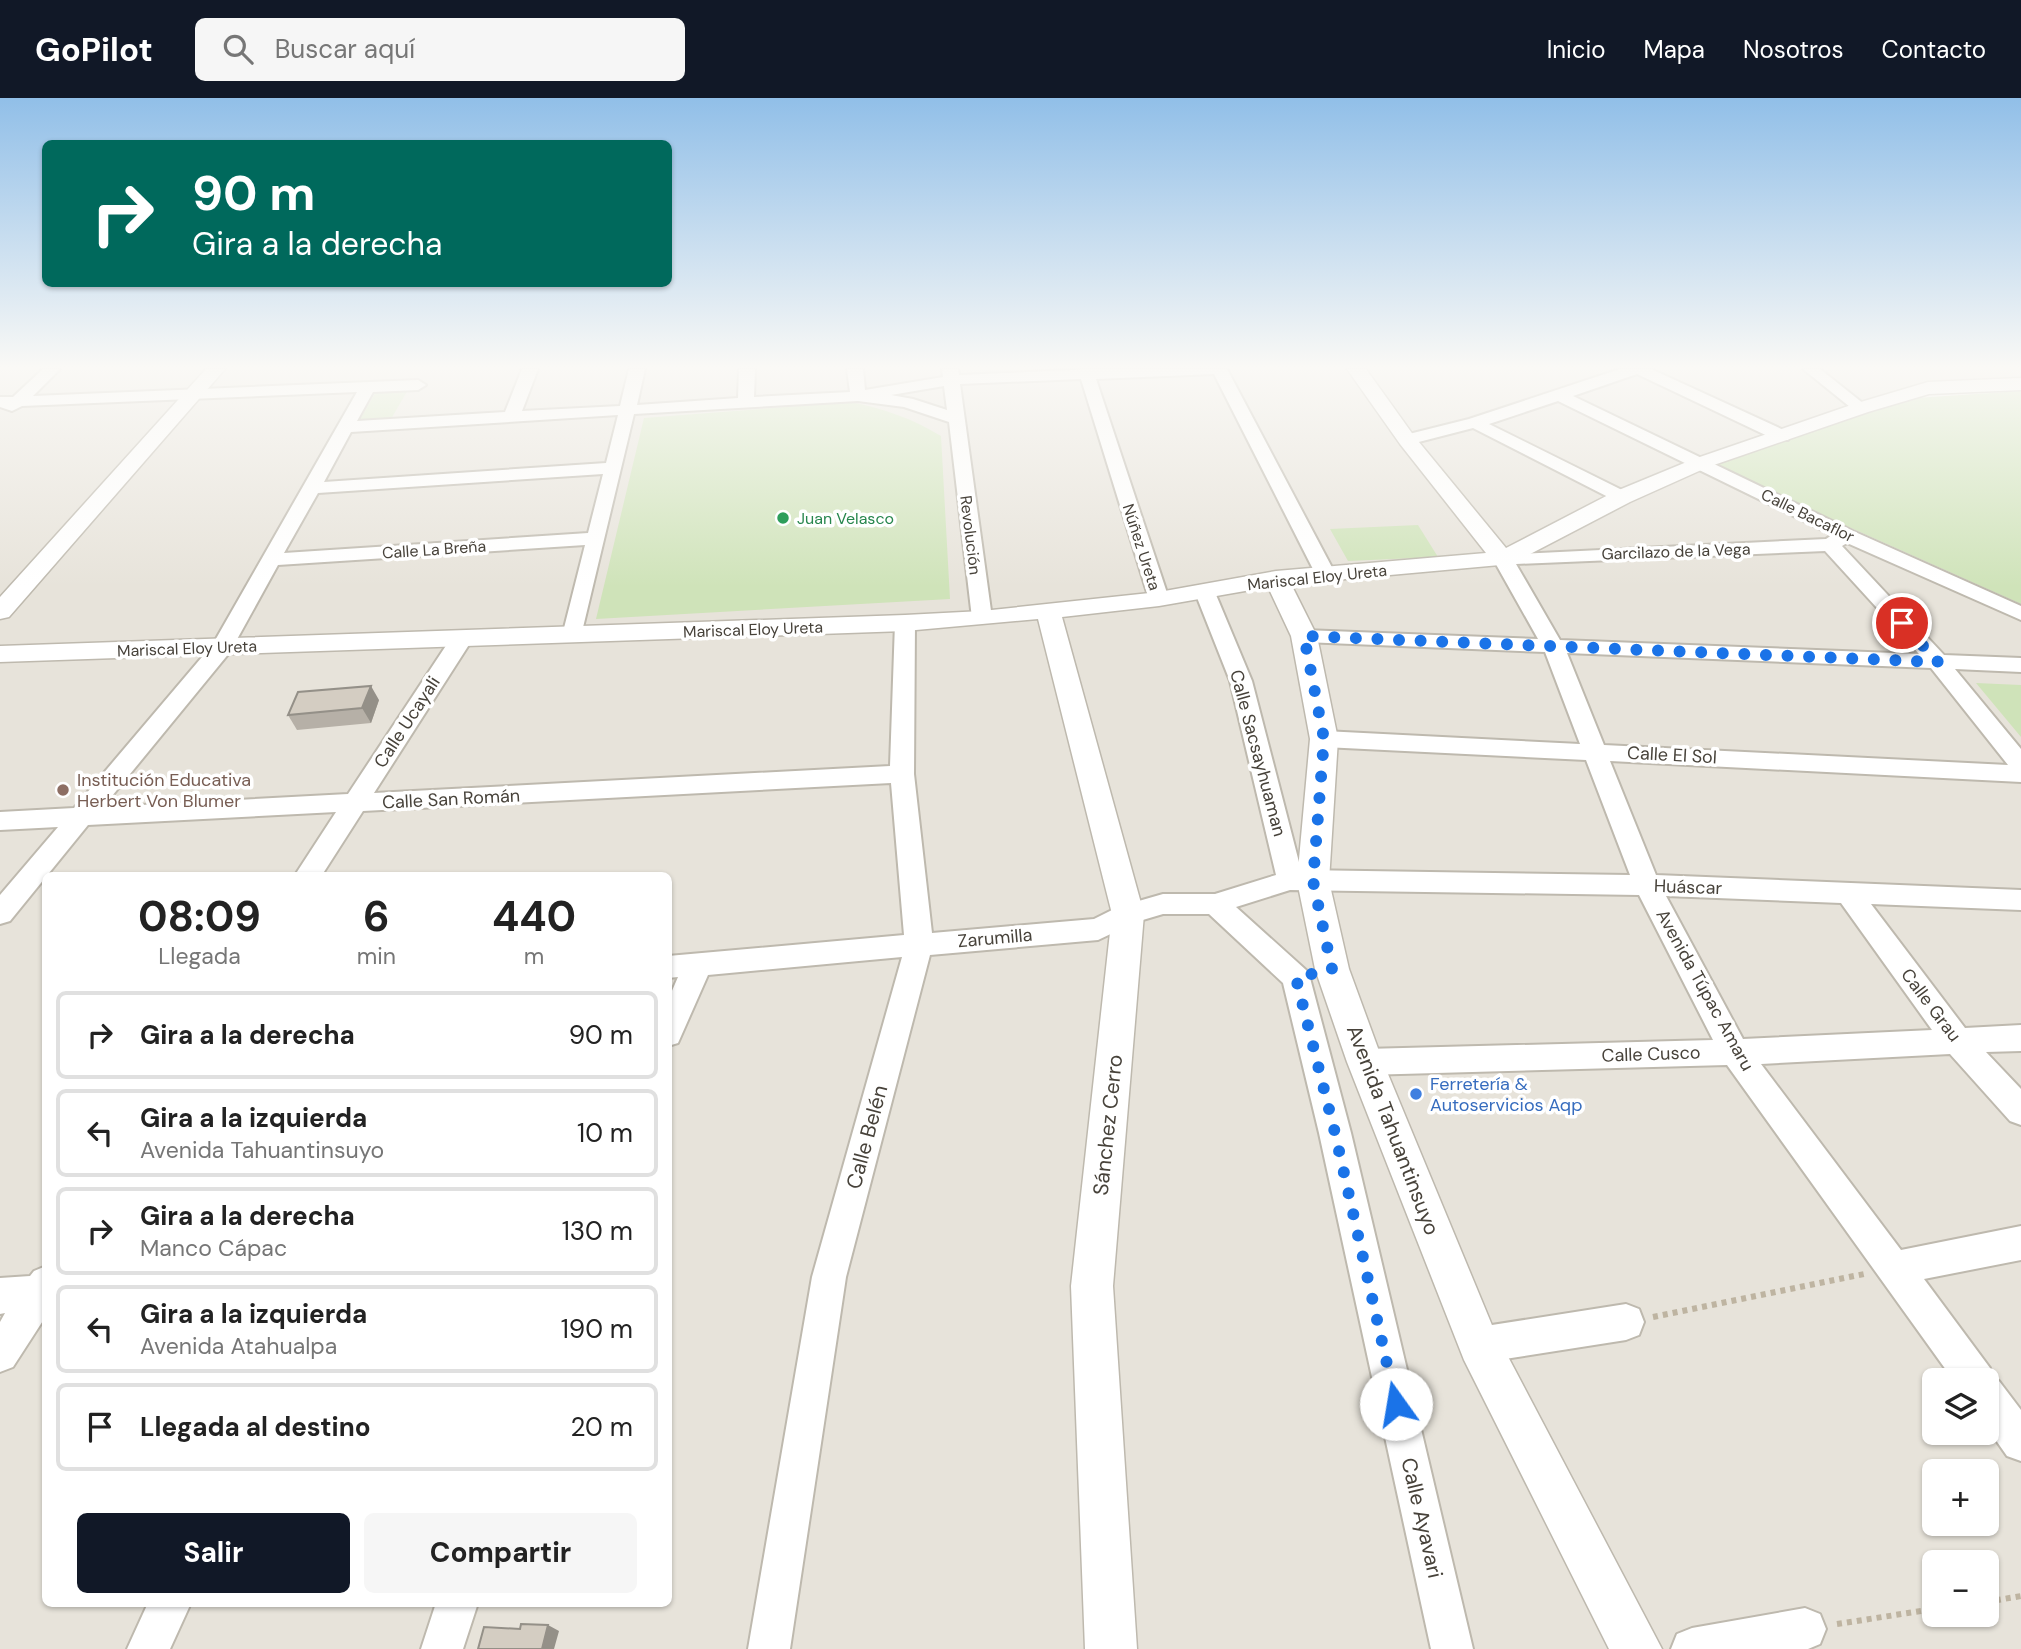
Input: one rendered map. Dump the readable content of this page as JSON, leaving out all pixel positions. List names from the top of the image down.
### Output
{
  "streets": {
    "street": [
      "Calle Bacaflor",
      "Revolución",
      "Núñez Ureta",
      "Calle La Breña",
      "Garcilazo de la Vega",
      "Mariscal Eloy Ureta",
      "Calle Ucayali",
      "Calle Sacsayhuaman",
      "Calle El Sol",
      "Calle San Román",
      "Huáscar",
      "Zarumilla",
      "Avenida Túpac Amaru",
      "Calle Grau",
      "Calle Cusco",
      "Sánchez Cerro",
      "Avenida Tahuantinsuyo",
      "Calle Belén",
      "Calle Ayavari"
    ]
  },
  "crossings": [
    ["Calle Bacaflor", "Garcilazo de la Vega"],
    ["Revolución", "Mariscal Eloy Ureta"],
    ["Núñez Ureta", "Mariscal Eloy Ureta"],
    ["Garcilazo de la Vega", "Mariscal Eloy Ureta"],
    ["Garcilazo de la Vega", "Avenida Túpac Amaru"],
    ["Mariscal Eloy Ureta", "Calle Ucayali"],
    ["Mariscal Eloy Ureta", "Calle Sacsayhuaman"],
    ["Mariscal Eloy Ureta", "Avenida Túpac Amaru"],
    ["Mariscal Eloy Ureta", "Sánchez Cerro"],
    ["Mariscal Eloy Ureta", "Avenida Tahuantinsuyo"],
    ["Mariscal Eloy Ureta", "Calle Belén"],
    ["Calle Ucayali", "Calle San Román"],
    ["Calle Sacsayhuaman", "Huáscar"],
    ["Calle Sacsayhuaman", "Zarumilla"],
    ["Calle Sacsayhuaman", "Avenida Tahuantinsuyo"],
    ["Calle El Sol", "Avenida Túpac Amaru"],
    ["Calle El Sol", "Avenida Tahuantinsuyo"],
    ["Calle San Román", "Calle Belén"],
    ["Huáscar", "Zarumilla"],
    ["Huáscar", "Avenida Túpac Amaru"],
    ["Huáscar", "Calle Grau"],
    ["Huáscar", "Avenida Tahuantinsuyo"],
    ["Zarumilla", "Sánchez Cerro"],
    ["Zarumilla", "Avenida Tahuantinsuyo"],
    ["Zarumilla", "Calle Belén"],
    ["Avenida Túpac Amaru", "Calle Cusco"],
    ["Calle Grau", "Calle Cusco"],
    ["Calle Cusco", "Avenida Tahuantinsuyo"],
    ["Avenida Tahuantinsuyo", "Calle Ayavari"]
  ],
  "places": ["Juan Velasco", "Institución Educativa Herbert Von Blumer", "Ferretería & Autoservicios Aqp"],
  "page": {
    "header": "GoPilot",
    "search": "Buscar aquí",
    "nav": [
      "Inicio",
      "Mapa",
      "Nosotros",
      "Contacto"
    ],
    "turn": ["90 m", "Gira a la derecha"],
    "eta": [
      "08:09",
      "Llegada",
      "6",
      "min",
      "440",
      "m"
    ],
    "list": [
      {
        "name": "Gira a la derecha",
        "value": "90 m"
      },
      {
        "name": "Gira a la izquierda",
        "note": "Avenida Tahuantinsuyo",
        "value": "10 m"
      },
      {
        "name": "Gira a la derecha",
        "note": "Manco Cápac",
        "value": "130 m"
      },
      {
        "name": "Gira a la izquierda",
        "note": "Avenida Atahualpa",
        "value": "190 m"
      },
      {
        "name": "Llegada al destino",
        "value": "20 m"
      }
    ],
    "map_buttons": ["+", "−"],
    "buttons": ["Salir", "Compartir"]
  }
}
